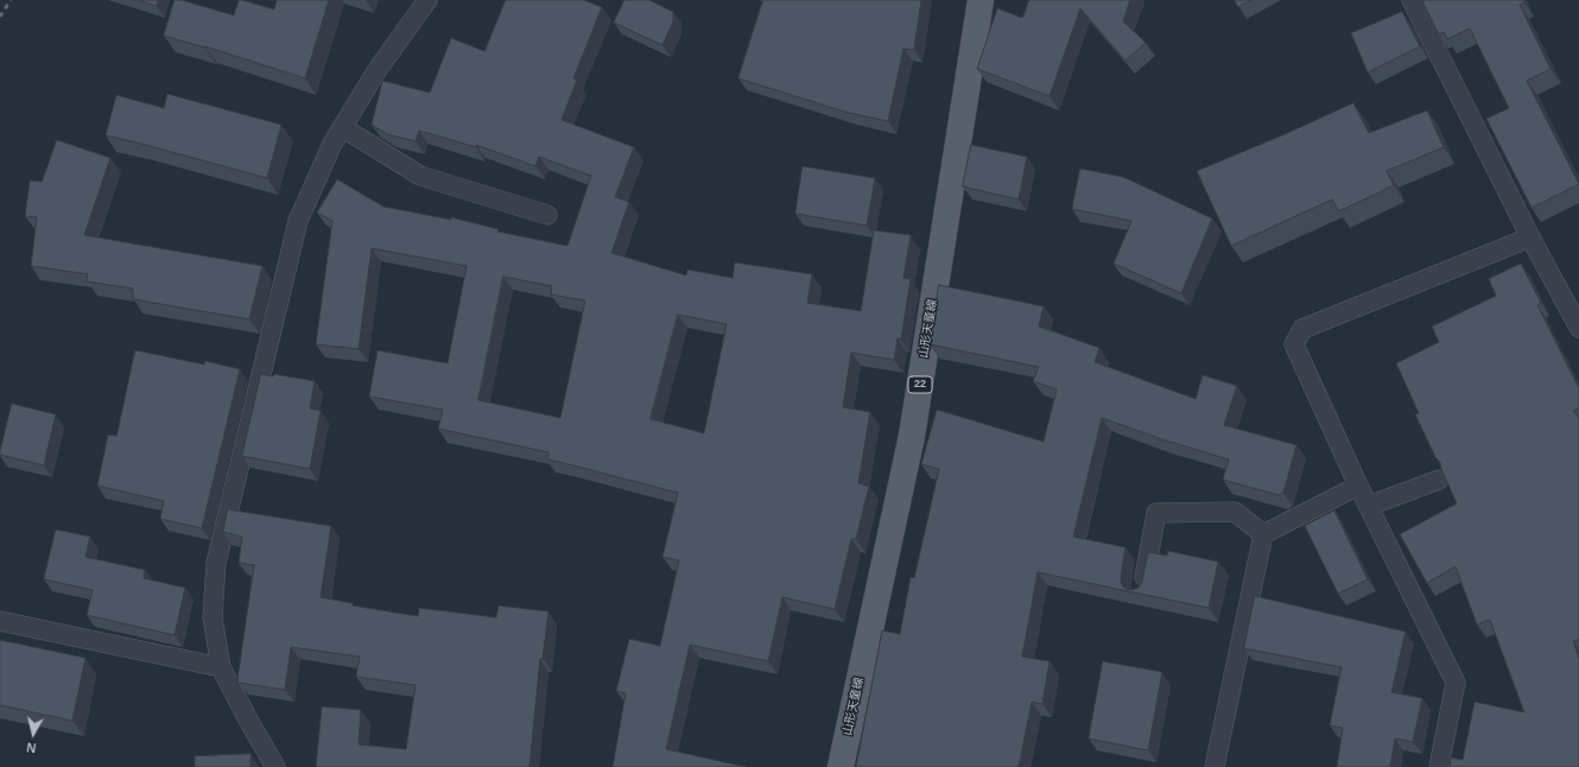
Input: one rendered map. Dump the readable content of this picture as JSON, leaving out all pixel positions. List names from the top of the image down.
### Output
{
  "streets": {
    "main road": ["山形天童線", "22"]
  },
  "north": "bottom"
}
